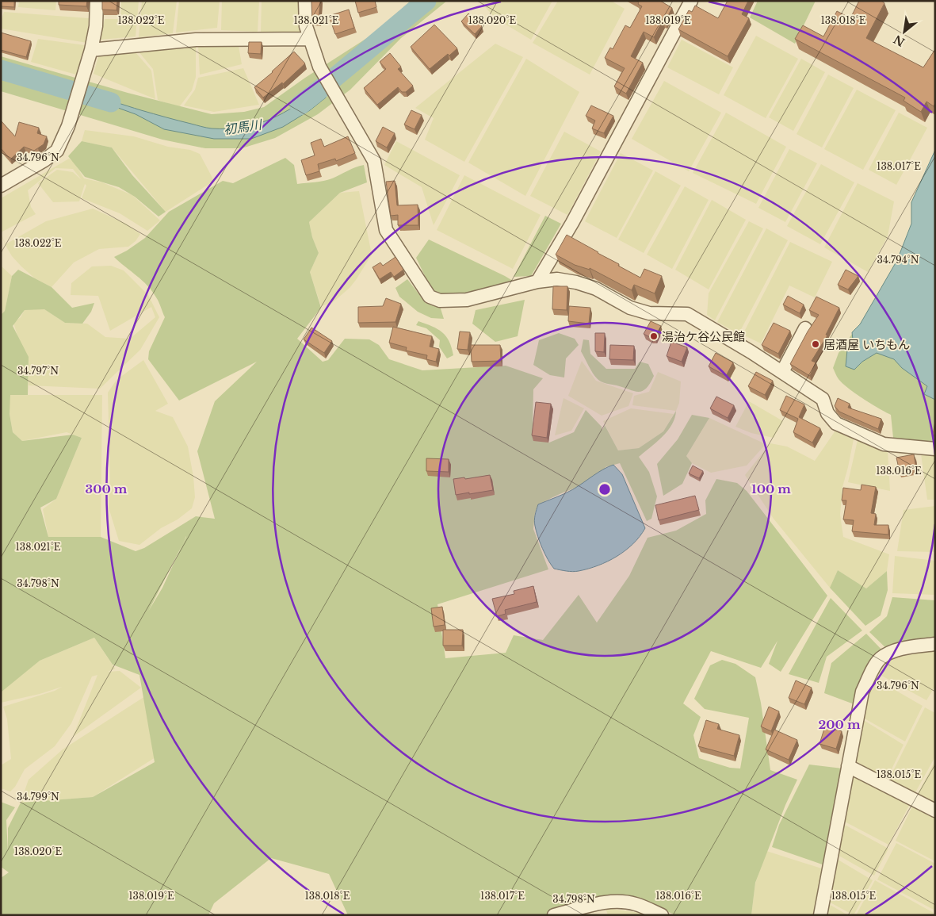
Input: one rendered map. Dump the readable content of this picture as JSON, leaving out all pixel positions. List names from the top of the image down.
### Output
{
  "water": ["初馬川"],
  "places": ["湯治ケ谷公民館", "居酒屋 いちもん"],
  "north": "bottom left",
  "coordinates": [
    "138.022°E",
    "138.021°E",
    "138.020°E",
    "138.019°E",
    "138.018°E",
    "34.796°N",
    "138.017°E",
    "34.794°N",
    "34.797°N",
    "138.016°E",
    "34.798°N",
    "138.015°E",
    "34.799°N"
  ],
  "rings": ["100 m", "300 m", "200 m"]
}
